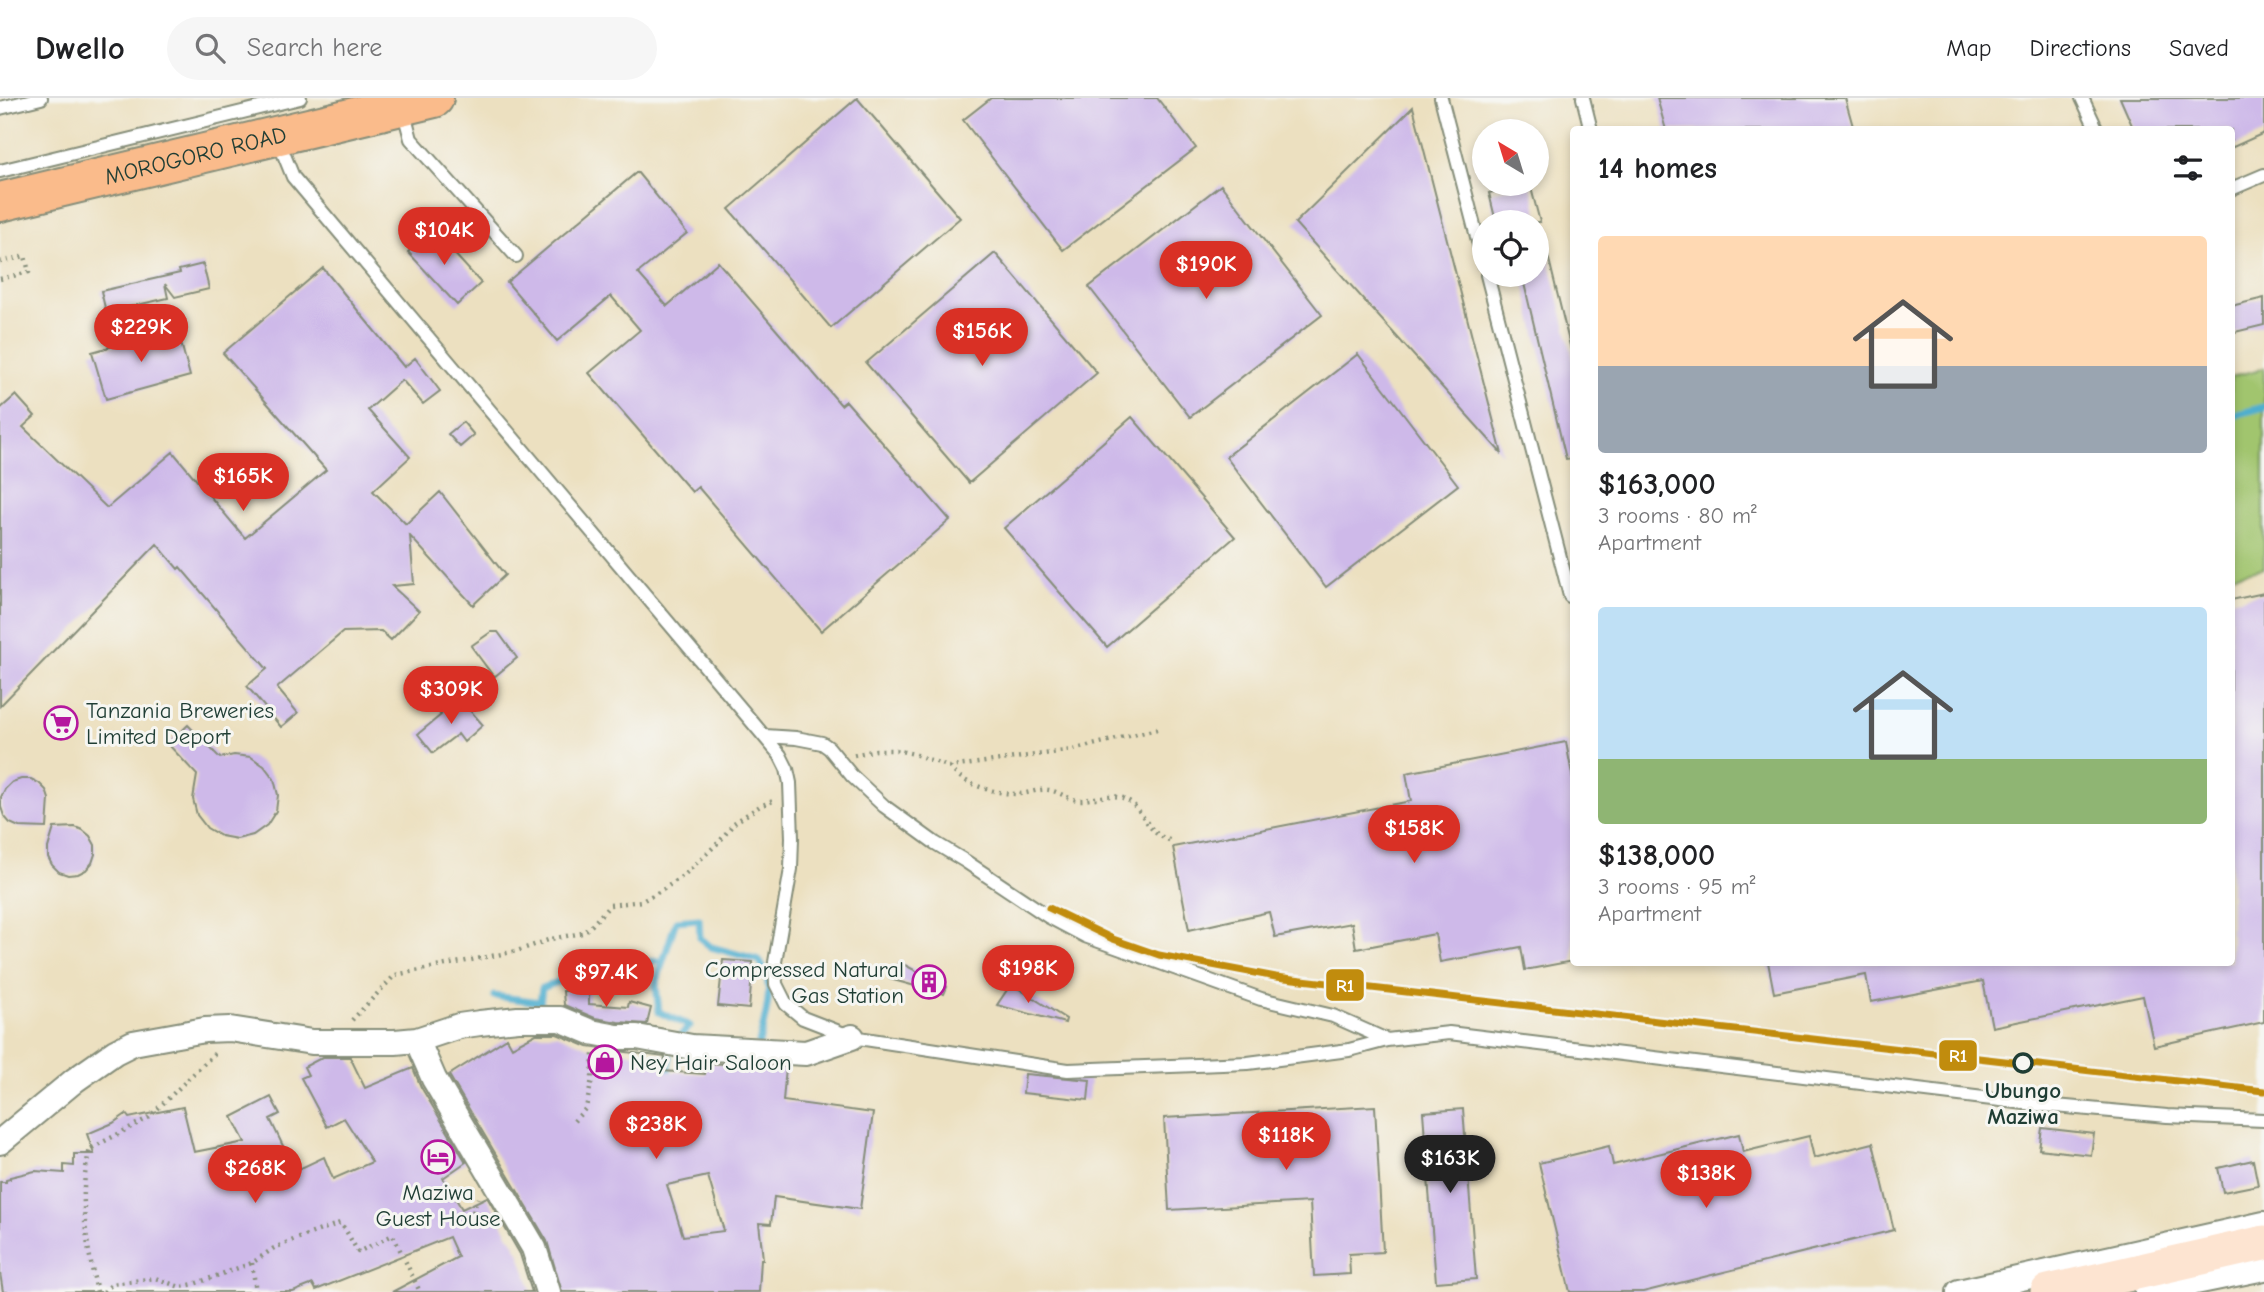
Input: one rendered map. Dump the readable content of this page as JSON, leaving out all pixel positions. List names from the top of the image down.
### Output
{
  "streets": {
    "highway": ["MOROGORO ROAD"]
  },
  "places": {
    "supermarket": ["Tanzania Breweries Limited Deport"],
    "building": ["Compressed Natural Gas Station"],
    "shop": ["Ney Hair Saloon"],
    "other": ["Ubungo Maziwa"],
    "hotel": ["Maziwa Guest House"]
  },
  "lines": ["transit line R1"],
  "north": "top left",
  "page": {
    "header": "Dwello",
    "search": "Search here",
    "nav": ["Map", "Directions", "Saved"],
    "heading": "14 homes",
    "price": [
      "$104K",
      "$190K",
      "$229K",
      "$156K",
      "$165K",
      "$309K",
      "$158K",
      "$198K",
      "$97.4K",
      "$238K",
      "$118K",
      "$163K",
      "$268K",
      "$138K"
    ],
    "list": [
      {
        "name": "$163,000",
        "note": "3 rooms · 80 m² · Apartment"
      },
      {
        "name": "$138,000",
        "note": "3 rooms · 95 m² · Apartment"
      }
    ]
  }
}
